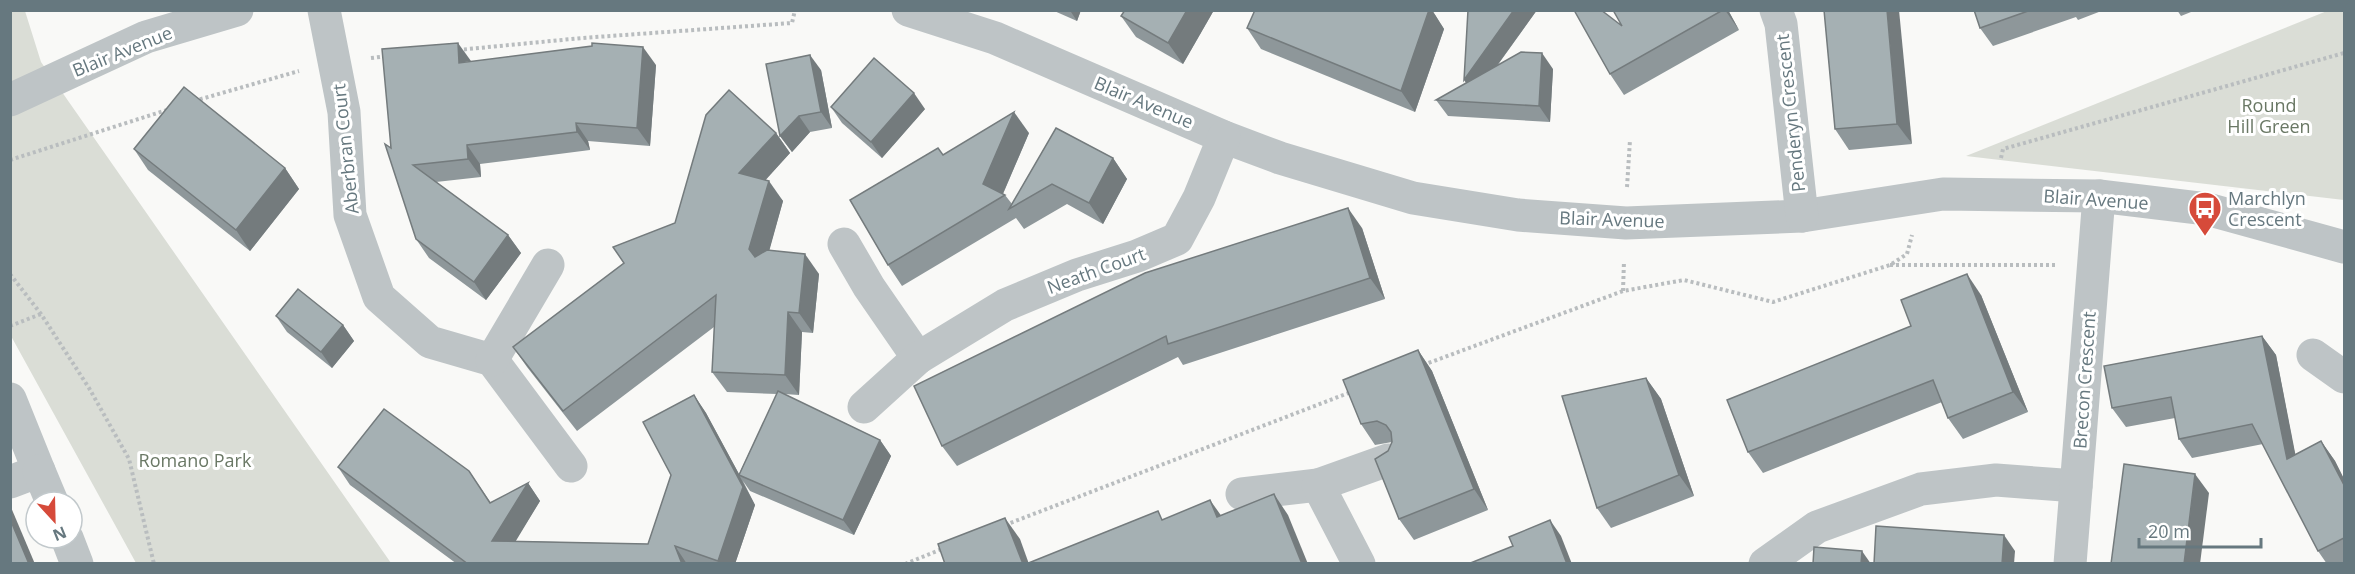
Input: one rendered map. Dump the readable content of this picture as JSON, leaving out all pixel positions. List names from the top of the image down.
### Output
{
  "streets": {
    "street": [
      "Blair Avenue",
      "Penderyn Crescent",
      "Aberbran Court",
      "Neath Court",
      "Brecon Crescent"
    ]
  },
  "crossings": [
    ["Blair Avenue", "Penderyn Crescent"],
    ["Blair Avenue", "Neath Court"],
    ["Blair Avenue", "Brecon Crescent"]
  ],
  "parks": ["Round Hill Green", "Romano Park"],
  "places": {
    "bus stop": ["Marchlyn Crescent"]
  },
  "scale_bar": "20 m",
  "north": "bottom"
}
